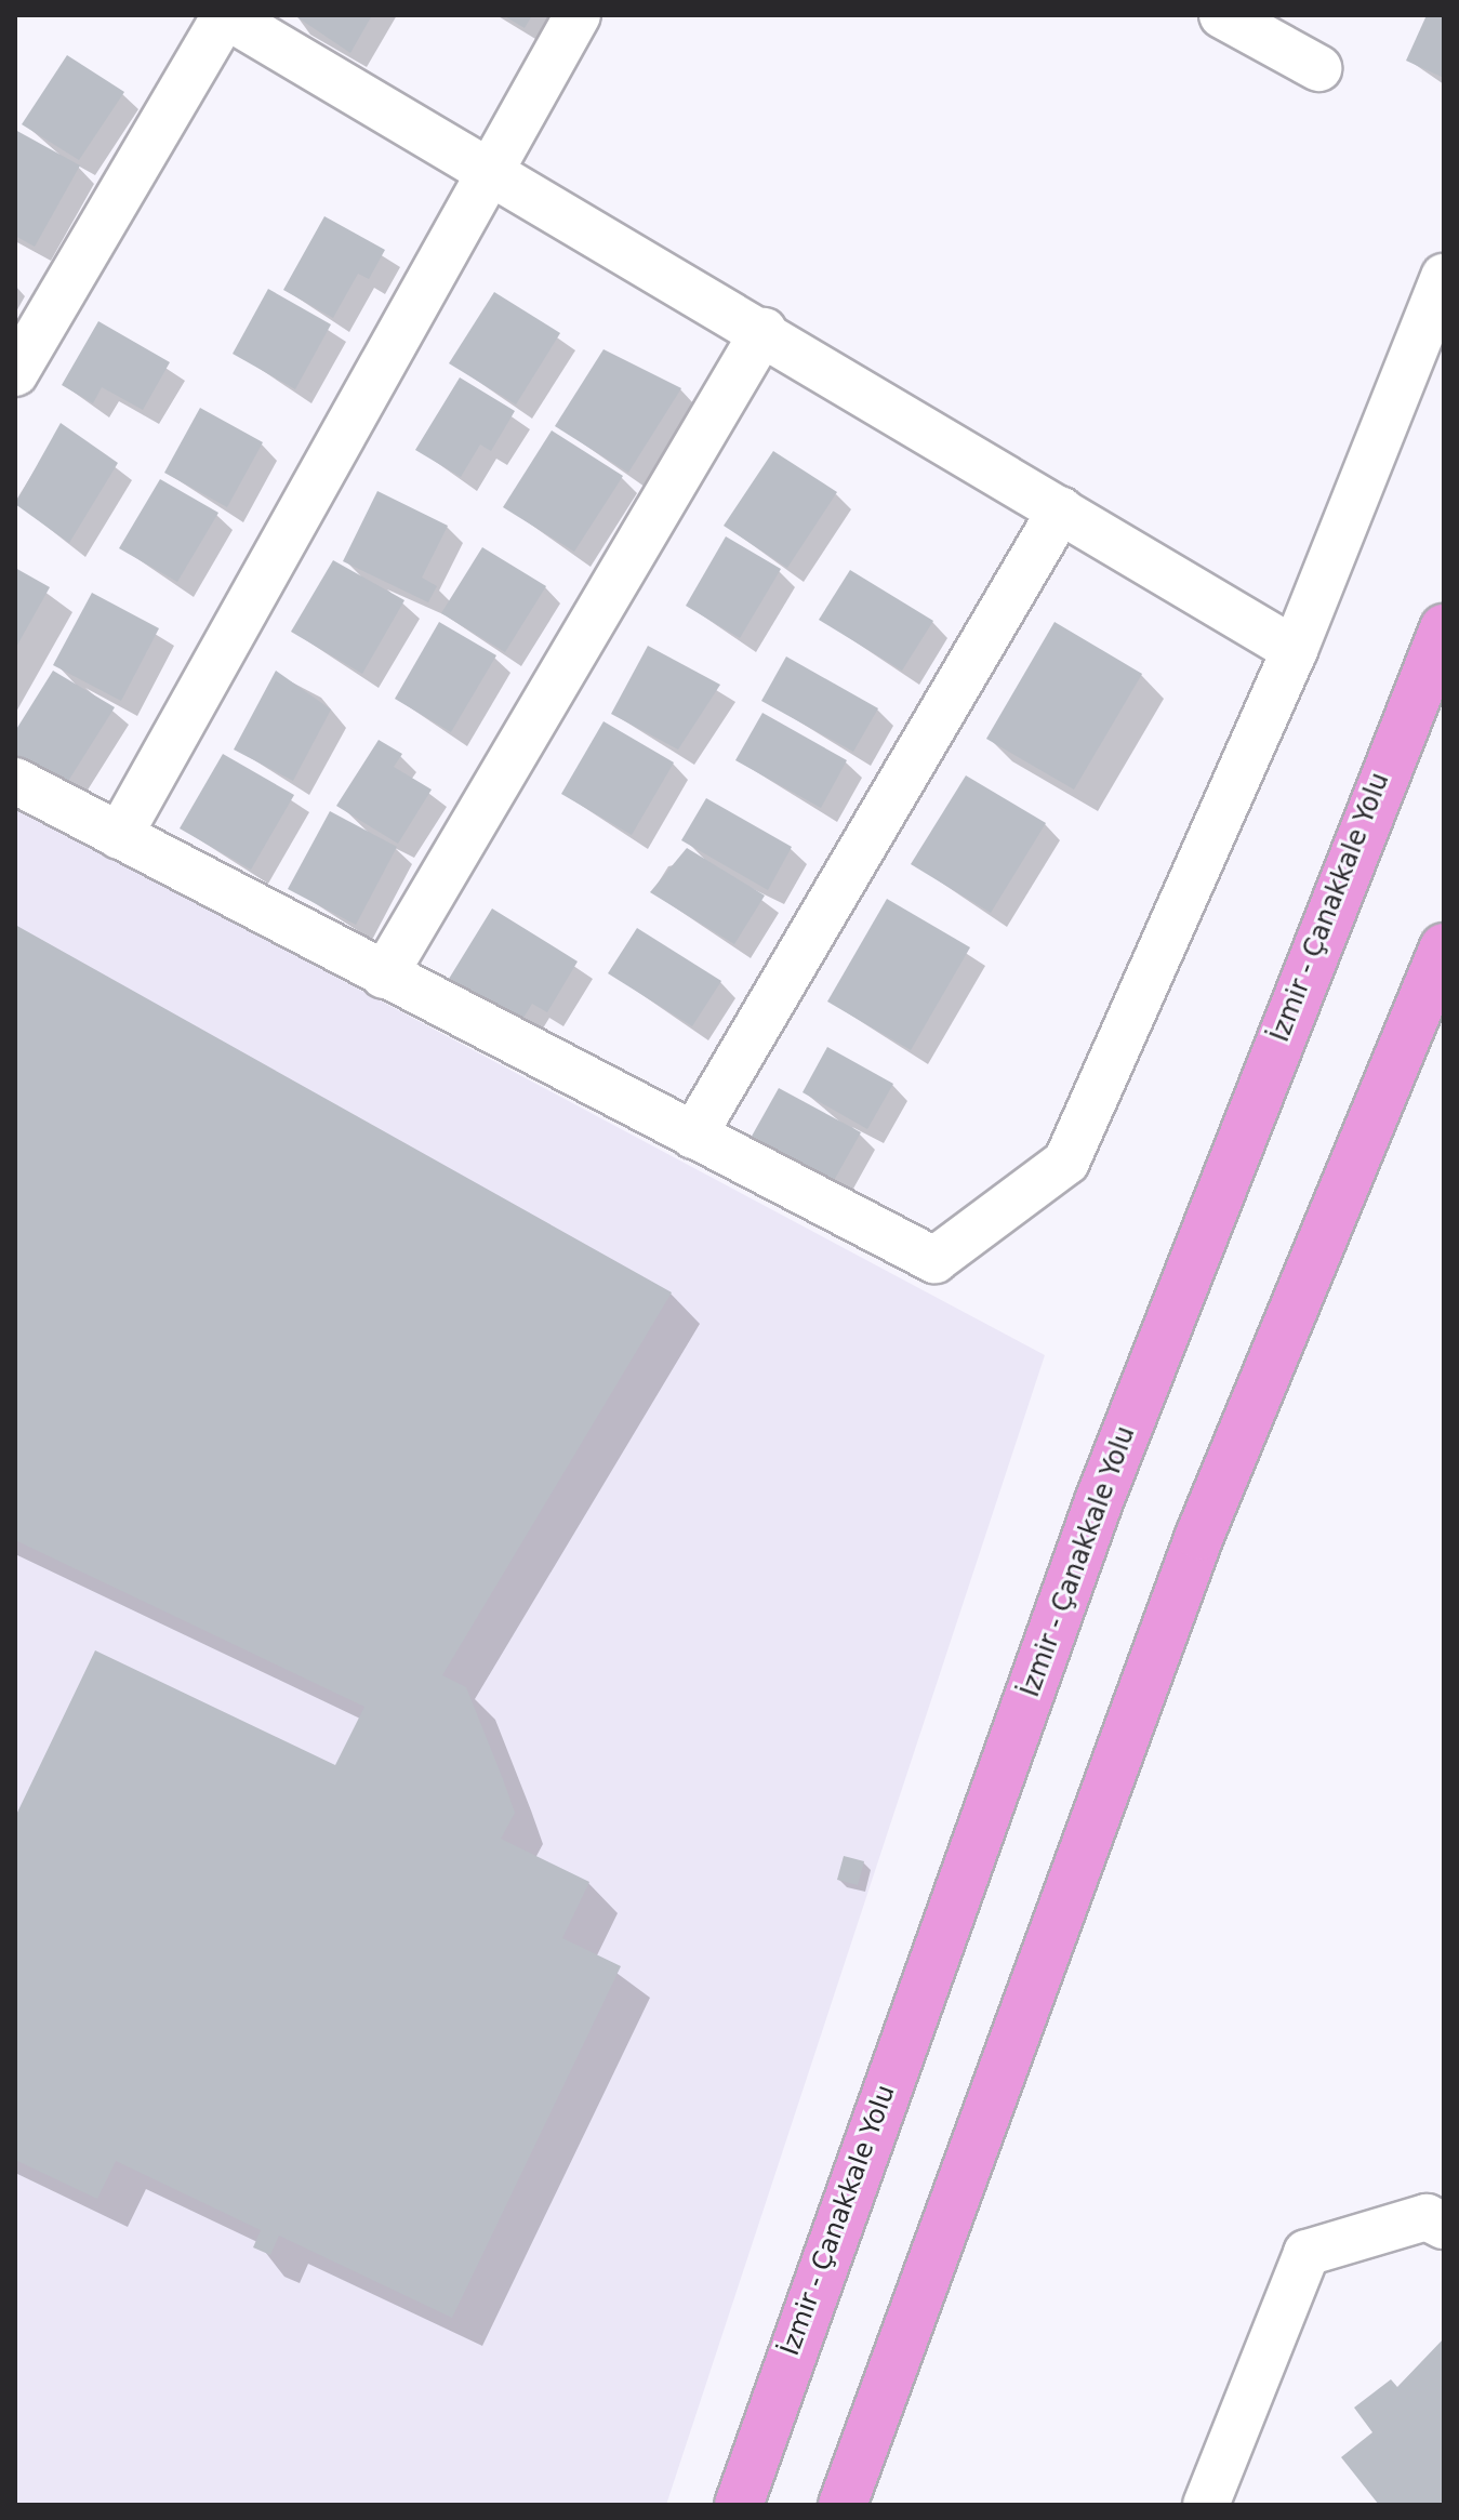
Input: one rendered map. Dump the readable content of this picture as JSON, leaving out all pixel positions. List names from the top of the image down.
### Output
{
  "streets": {
    "highway": ["İzmir - Çanakkale Yolu"]
  }
}
